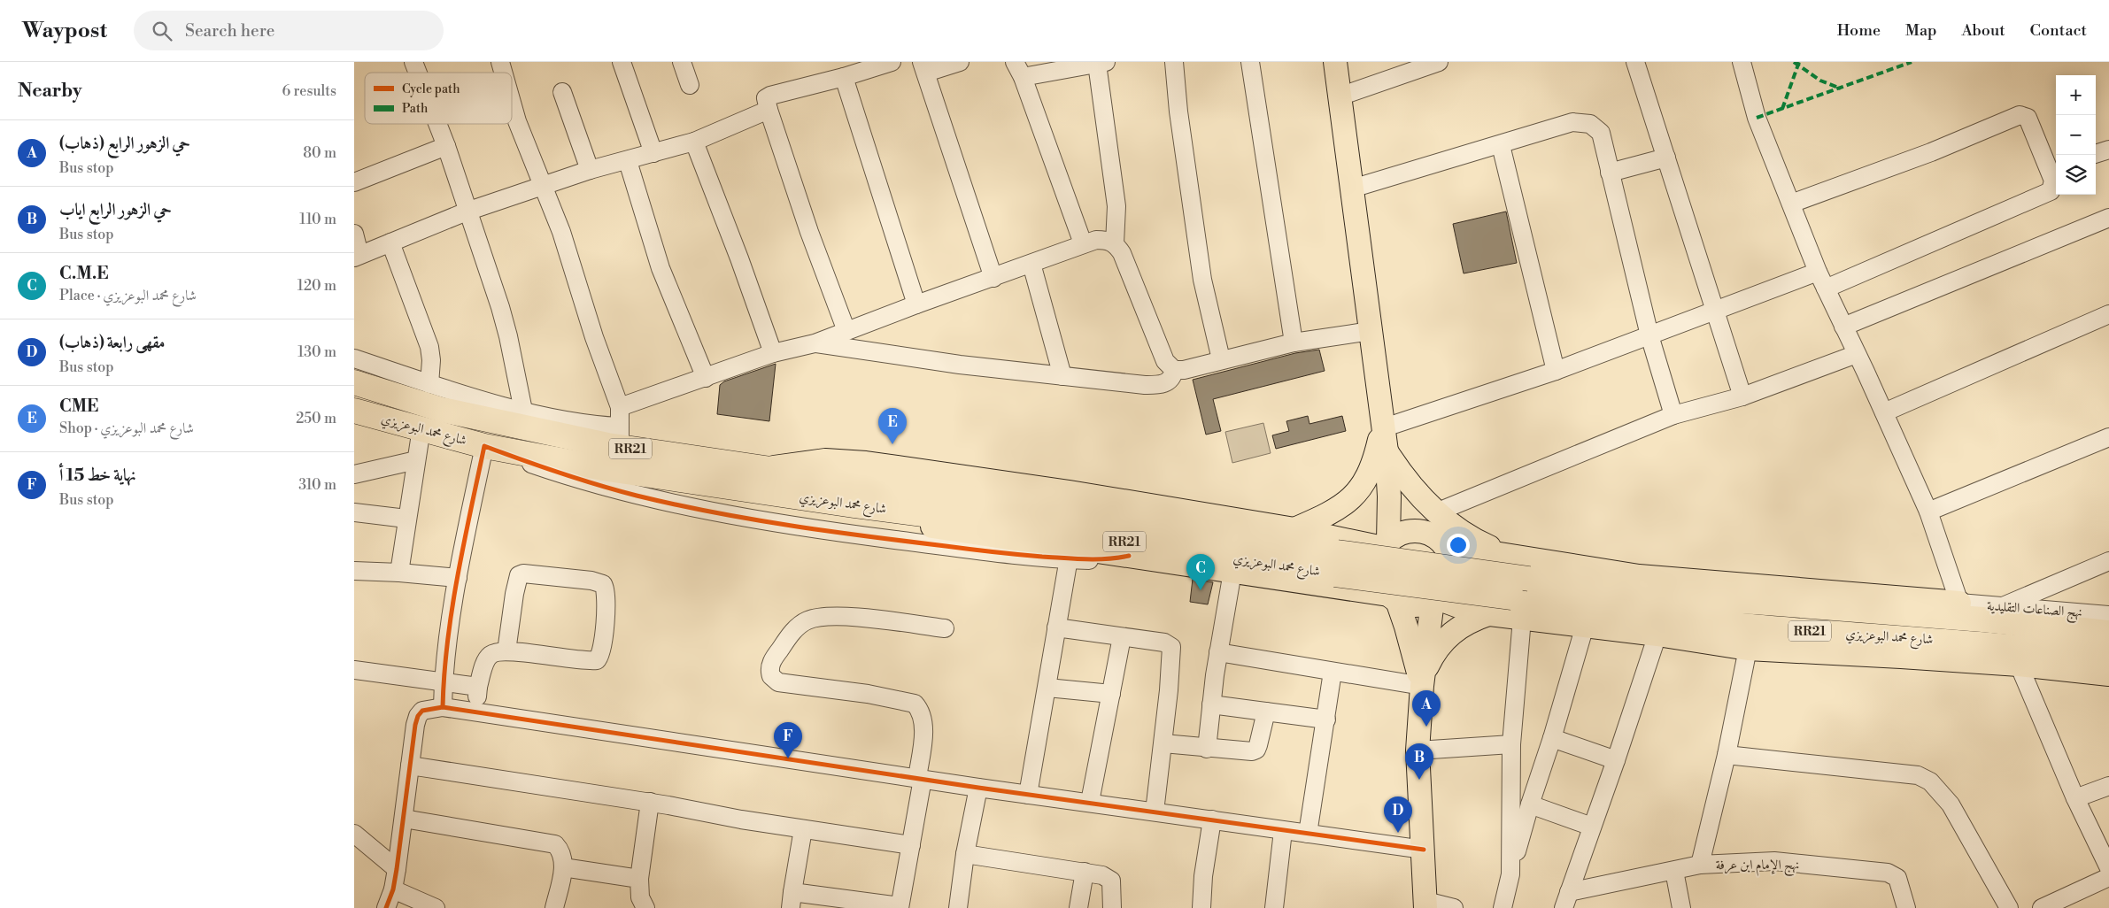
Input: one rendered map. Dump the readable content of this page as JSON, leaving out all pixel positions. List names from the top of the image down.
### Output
{
  "streets": {
    "highway": ["شارع محمد البوعزيزي", "RR21"],
    "street": ["نهج الصناعات التقليدية", "نهج الإمام ابن عرفة"]
  },
  "crossings": [
    ["شارع محمد البوعزيزي", "RR21"]
  ],
  "legend": ["Cycle path", "Path"],
  "page": {
    "header": "Waypost",
    "search": "Search here",
    "nav": [
      "Home",
      "Map",
      "About",
      "Contact"
    ],
    "heading": ["Nearby", "6 results"],
    "map_buttons": ["+", "−"],
    "list": [
      {
        "mark": "A",
        "name": "حي الزهور الرابع (ذهاب)",
        "note": "Bus stop",
        "value": "80 m"
      },
      {
        "mark": "B",
        "name": "حي الزهور الرابع اياب",
        "note": "Bus stop",
        "value": "110 m"
      },
      {
        "mark": "C",
        "name": "C.M.E",
        "note": "Place · شارع محمد البوعزيزي",
        "value": "120 m"
      },
      {
        "mark": "D",
        "name": "مقهى رابعة (ذهاب)",
        "note": "Bus stop",
        "value": "130 m"
      },
      {
        "mark": "E",
        "name": "CME",
        "note": "Shop · شارع محمد البوعزيزي",
        "value": "250 m"
      },
      {
        "mark": "F",
        "name": "نهاية خط 15 أ",
        "note": "Bus stop",
        "value": "310 m"
      }
    ],
    "pins": [
      "E",
      "C",
      "A",
      "F",
      "B",
      "D"
    ]
  }
}
